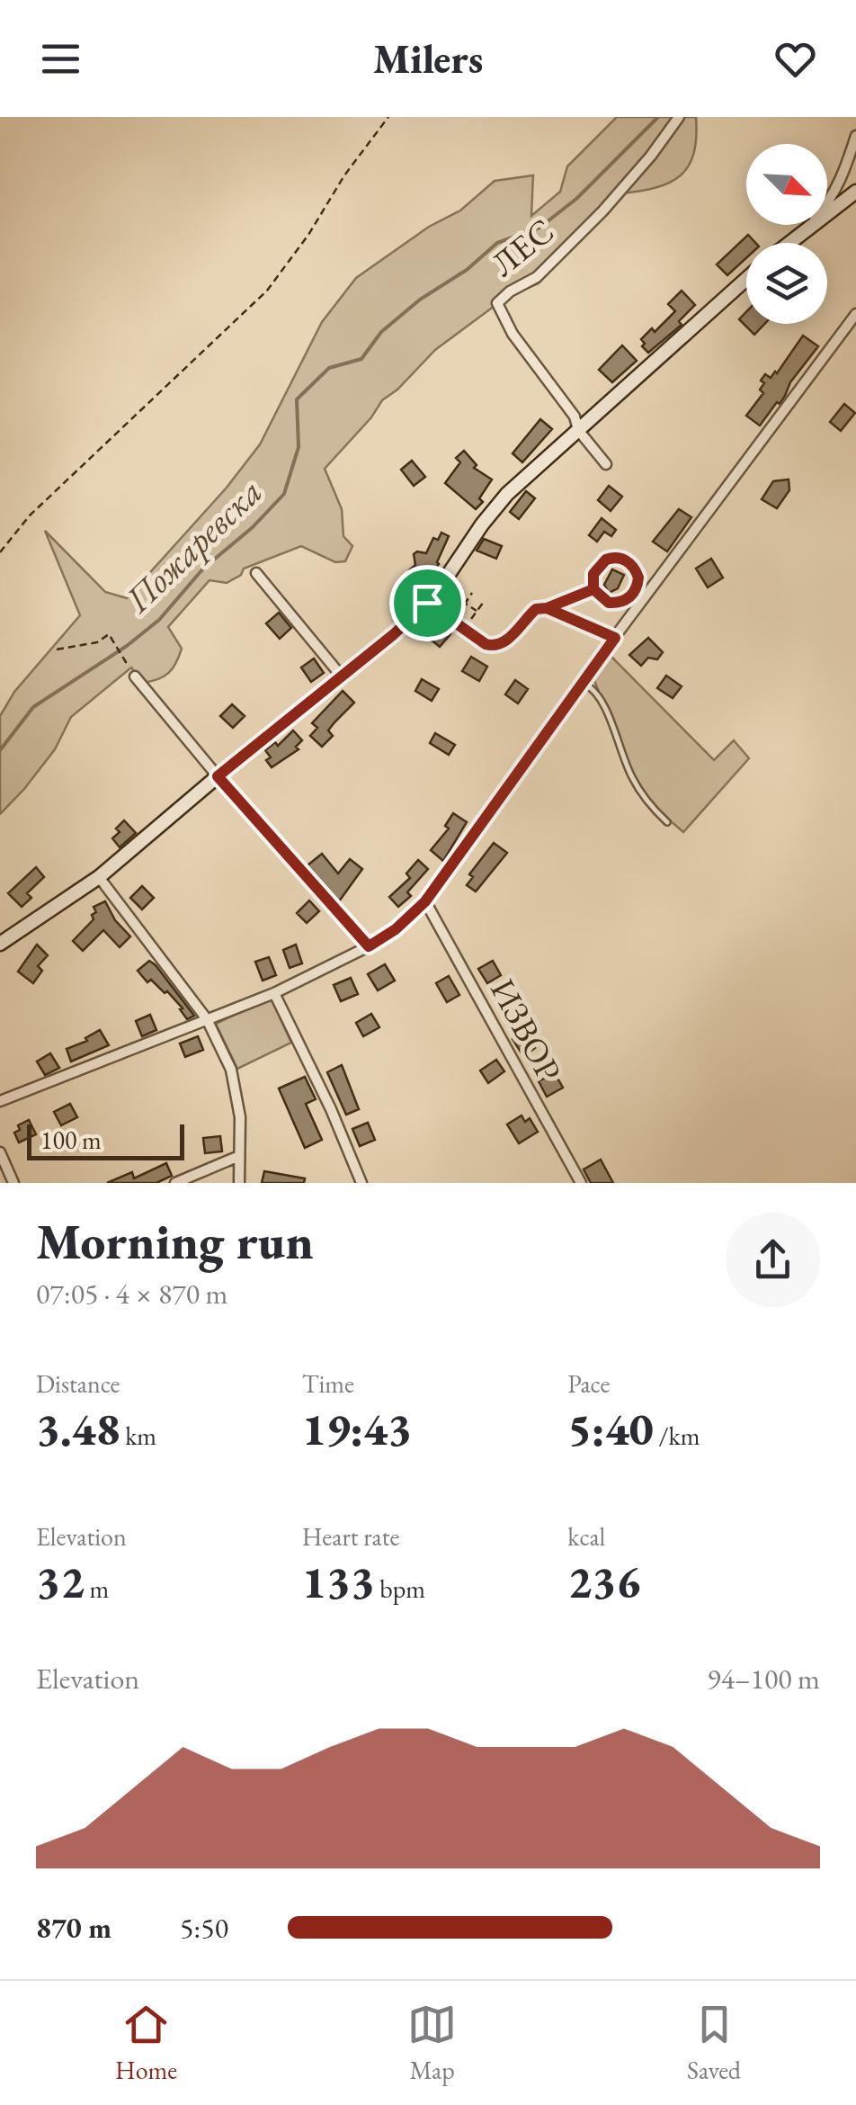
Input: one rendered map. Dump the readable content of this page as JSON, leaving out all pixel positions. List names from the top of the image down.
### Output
{
  "streets": {
    "street": ["ЛЕС", "ИЗВОР"]
  },
  "water": ["Пожаревска"],
  "scale_bar": "100 m",
  "north": "bottom right",
  "page": {
    "header": "Milers",
    "scale": "100 m",
    "heading": ["Morning run", "07:05 · 4 × 870 m"],
    "stats": [
      ["Distance", "3.48 km"],
      ["Time", "19:43"],
      ["Pace", "5:40 /km"],
      ["Elevation", "32 m"],
      ["Heart rate", "133 bpm"],
      ["kcal", "236"]
    ],
    "chart": ["Elevation", "94–100 m"],
    "list": [
      {
        "name": "870 m",
        "note": "5:50"
      }
    ],
    "tabs": ["Home", "Map", "Saved"]
  }
}
